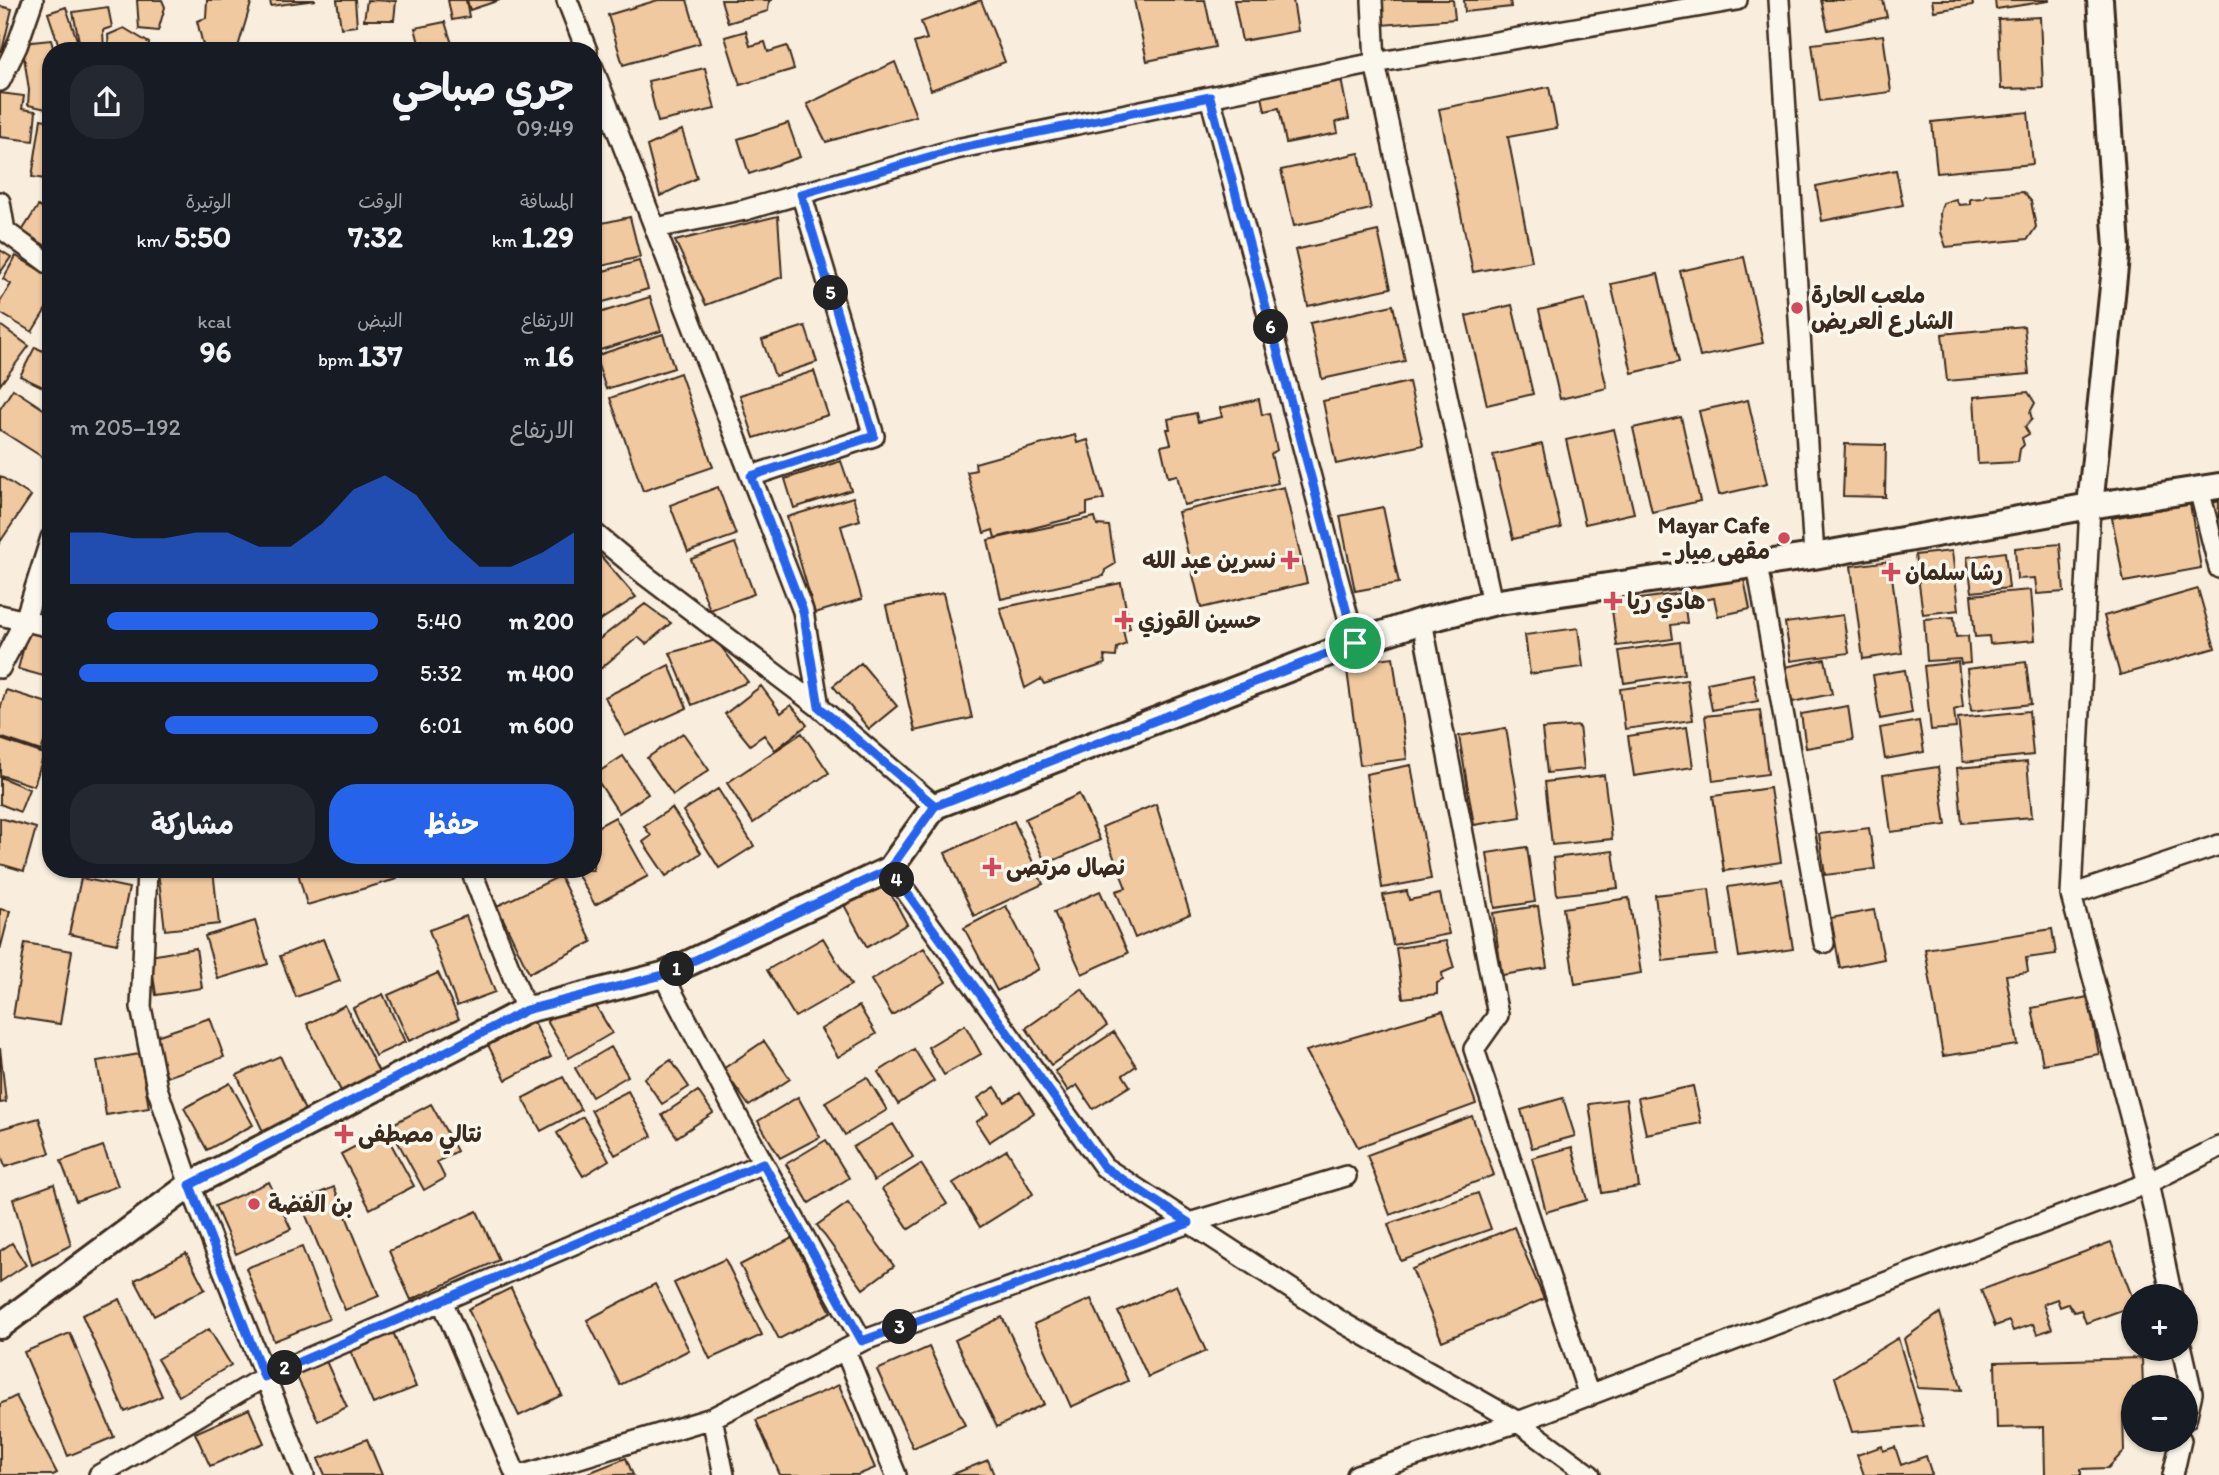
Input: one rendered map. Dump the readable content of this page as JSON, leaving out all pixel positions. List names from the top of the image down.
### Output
{
  "places": {
    "other": ["ملعب الحارة الشارع العريض", "Mayar Cafe - مقهى ميار", "بن الفضة"],
    "health": [
      "نسرين عبد الله",
      "رشا سلمان",
      "هادي ريا",
      "حسين القوزي",
      "نصال مرتصى",
      "نتالي مصطفى"
    ]
  },
  "page": {
    "heading": ["جري صباحي", "09:49"],
    "stats": [
      ["المسافة", "1.29 km"],
      ["الوقت", "7:32"],
      ["الوتيرة", "5:50 /km"],
      ["الارتفاع", "16 m"],
      ["النبض", "137 bpm"],
      ["kcal", "96"]
    ],
    "pins": [
      "5",
      "6",
      "4",
      "1",
      "3",
      "2"
    ],
    "chart": ["الارتفاع", "192–205 m"],
    "list": [
      {
        "name": "200 m",
        "note": "5:40"
      },
      {
        "name": "400 m",
        "note": "5:32"
      },
      {
        "name": "600 m",
        "note": "6:01"
      }
    ],
    "buttons": ["حفظ", "مشاركة"],
    "map_buttons": ["+", "−"]
  }
}
